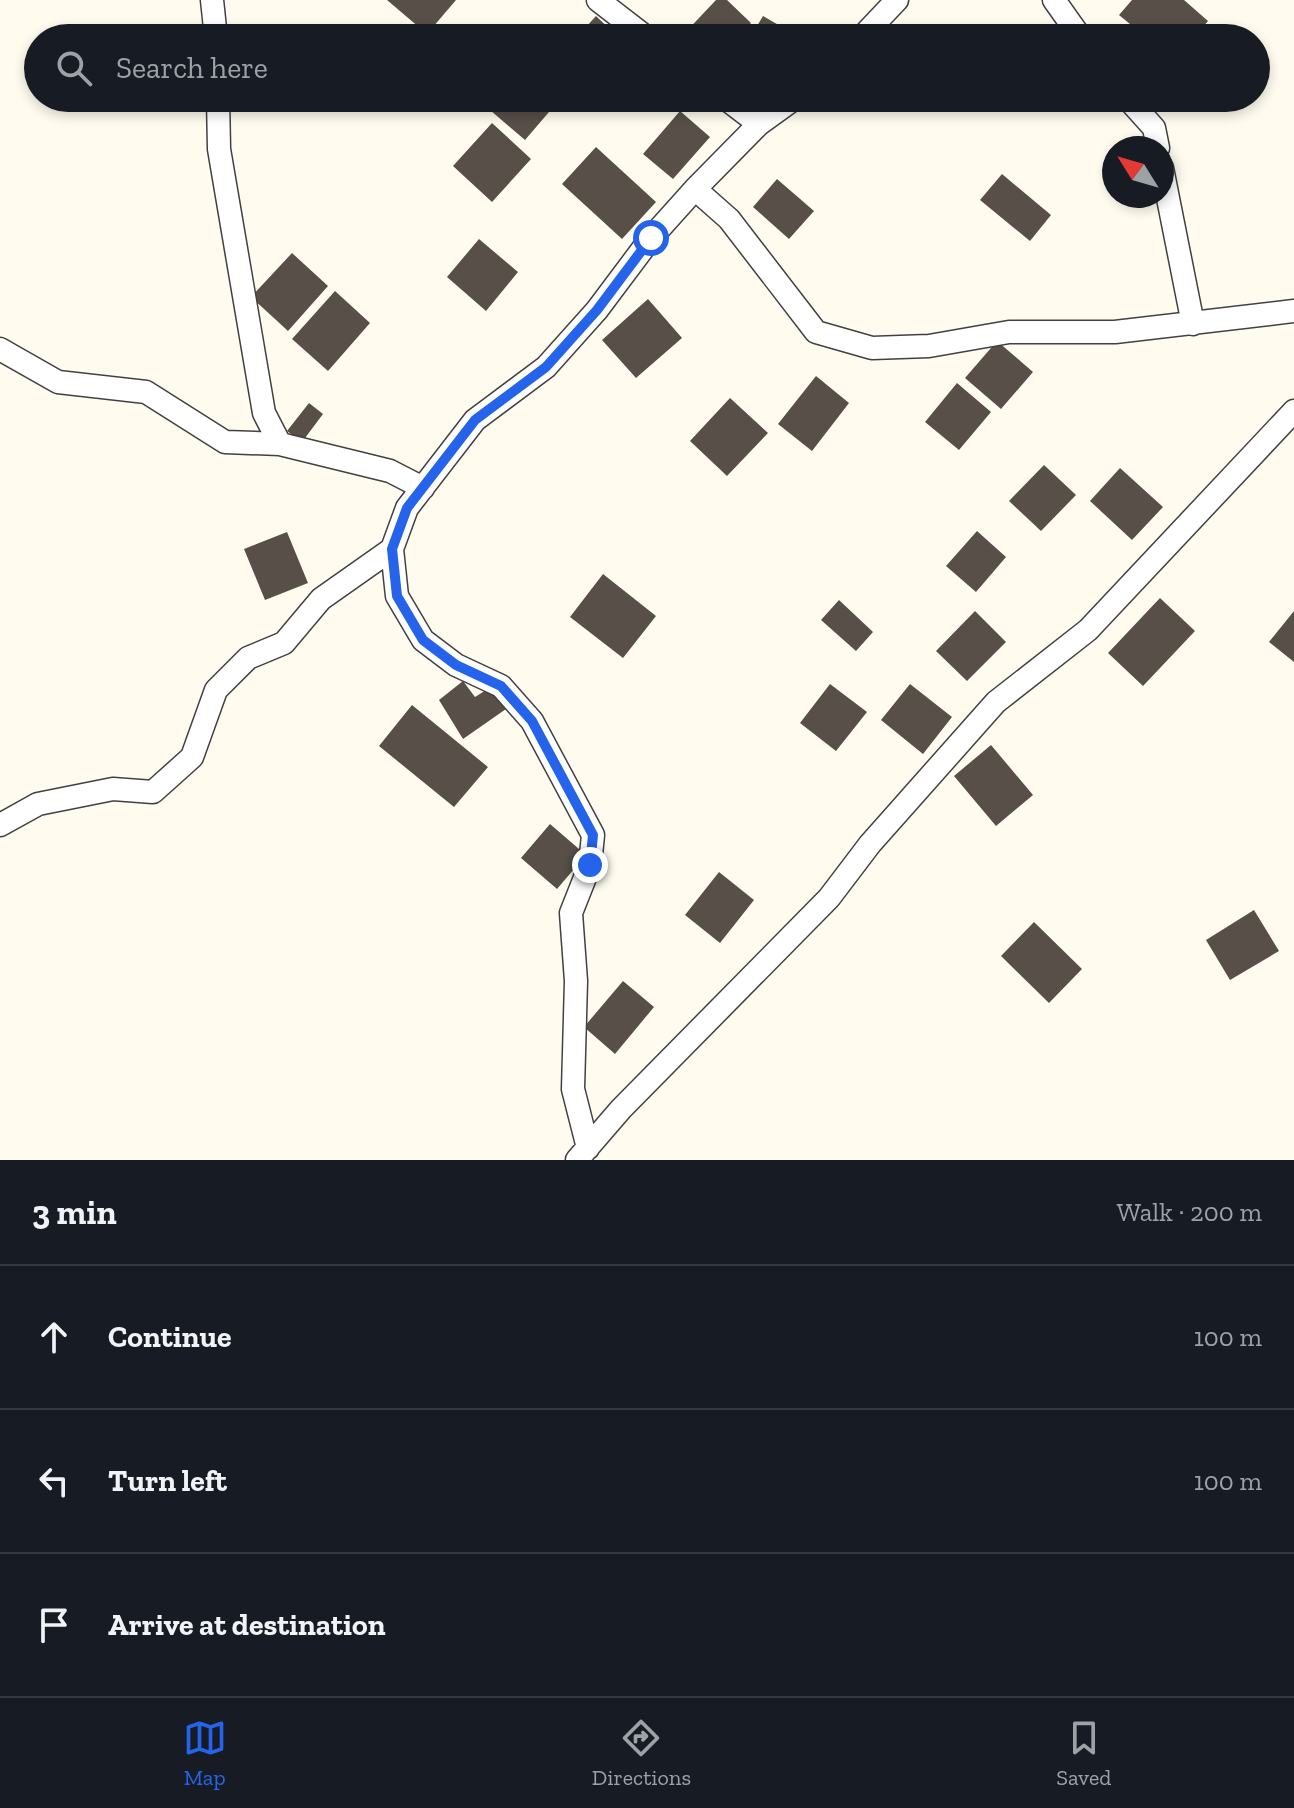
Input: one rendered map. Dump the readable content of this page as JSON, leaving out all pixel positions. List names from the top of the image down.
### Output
{
  "north": "top left",
  "page": {
    "search": "Search here",
    "heading": ["3 min", "Walk · 200 m"],
    "list": [
      ["Continue", "100 m"],
      ["Turn left", "100 m"],
      "Arrive at destination"
    ],
    "nav": ["Map", "Directions", "Saved"]
  }
}
